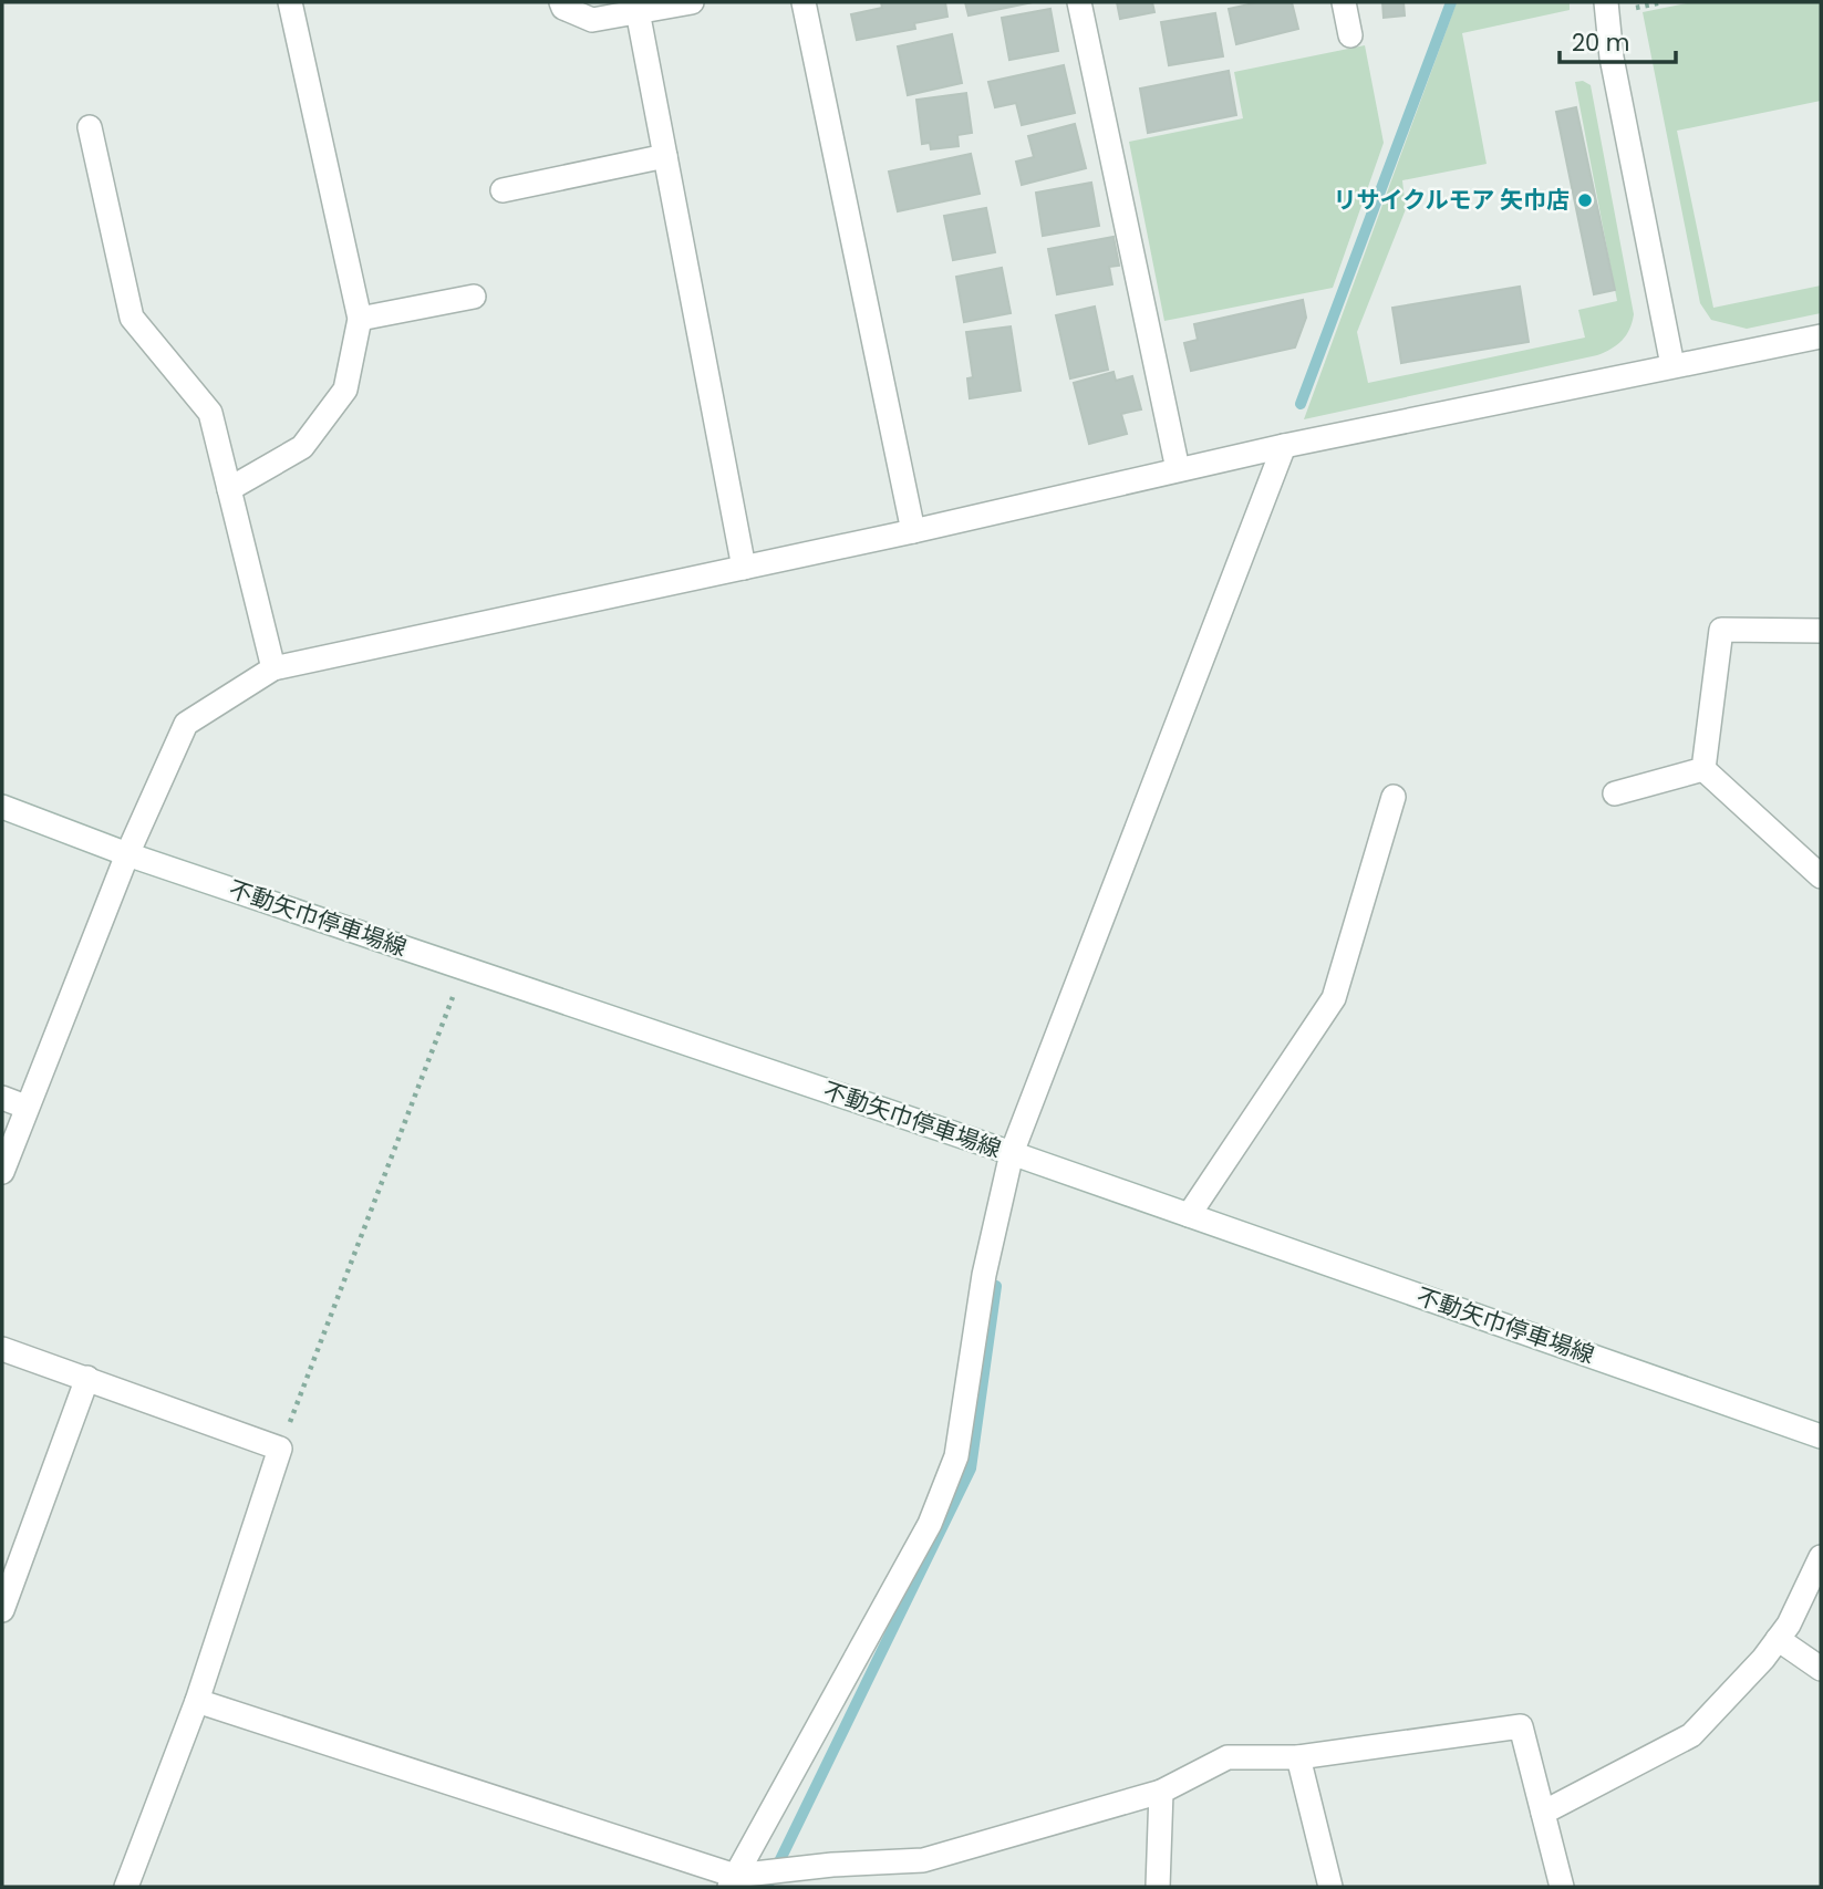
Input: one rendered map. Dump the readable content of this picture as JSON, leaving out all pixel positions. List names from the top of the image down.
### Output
{
  "streets": {
    "street": ["不動矢巾停車場線"]
  },
  "places": ["リサイクルモア 矢巾店"],
  "scale_bar": "20 m"
}
